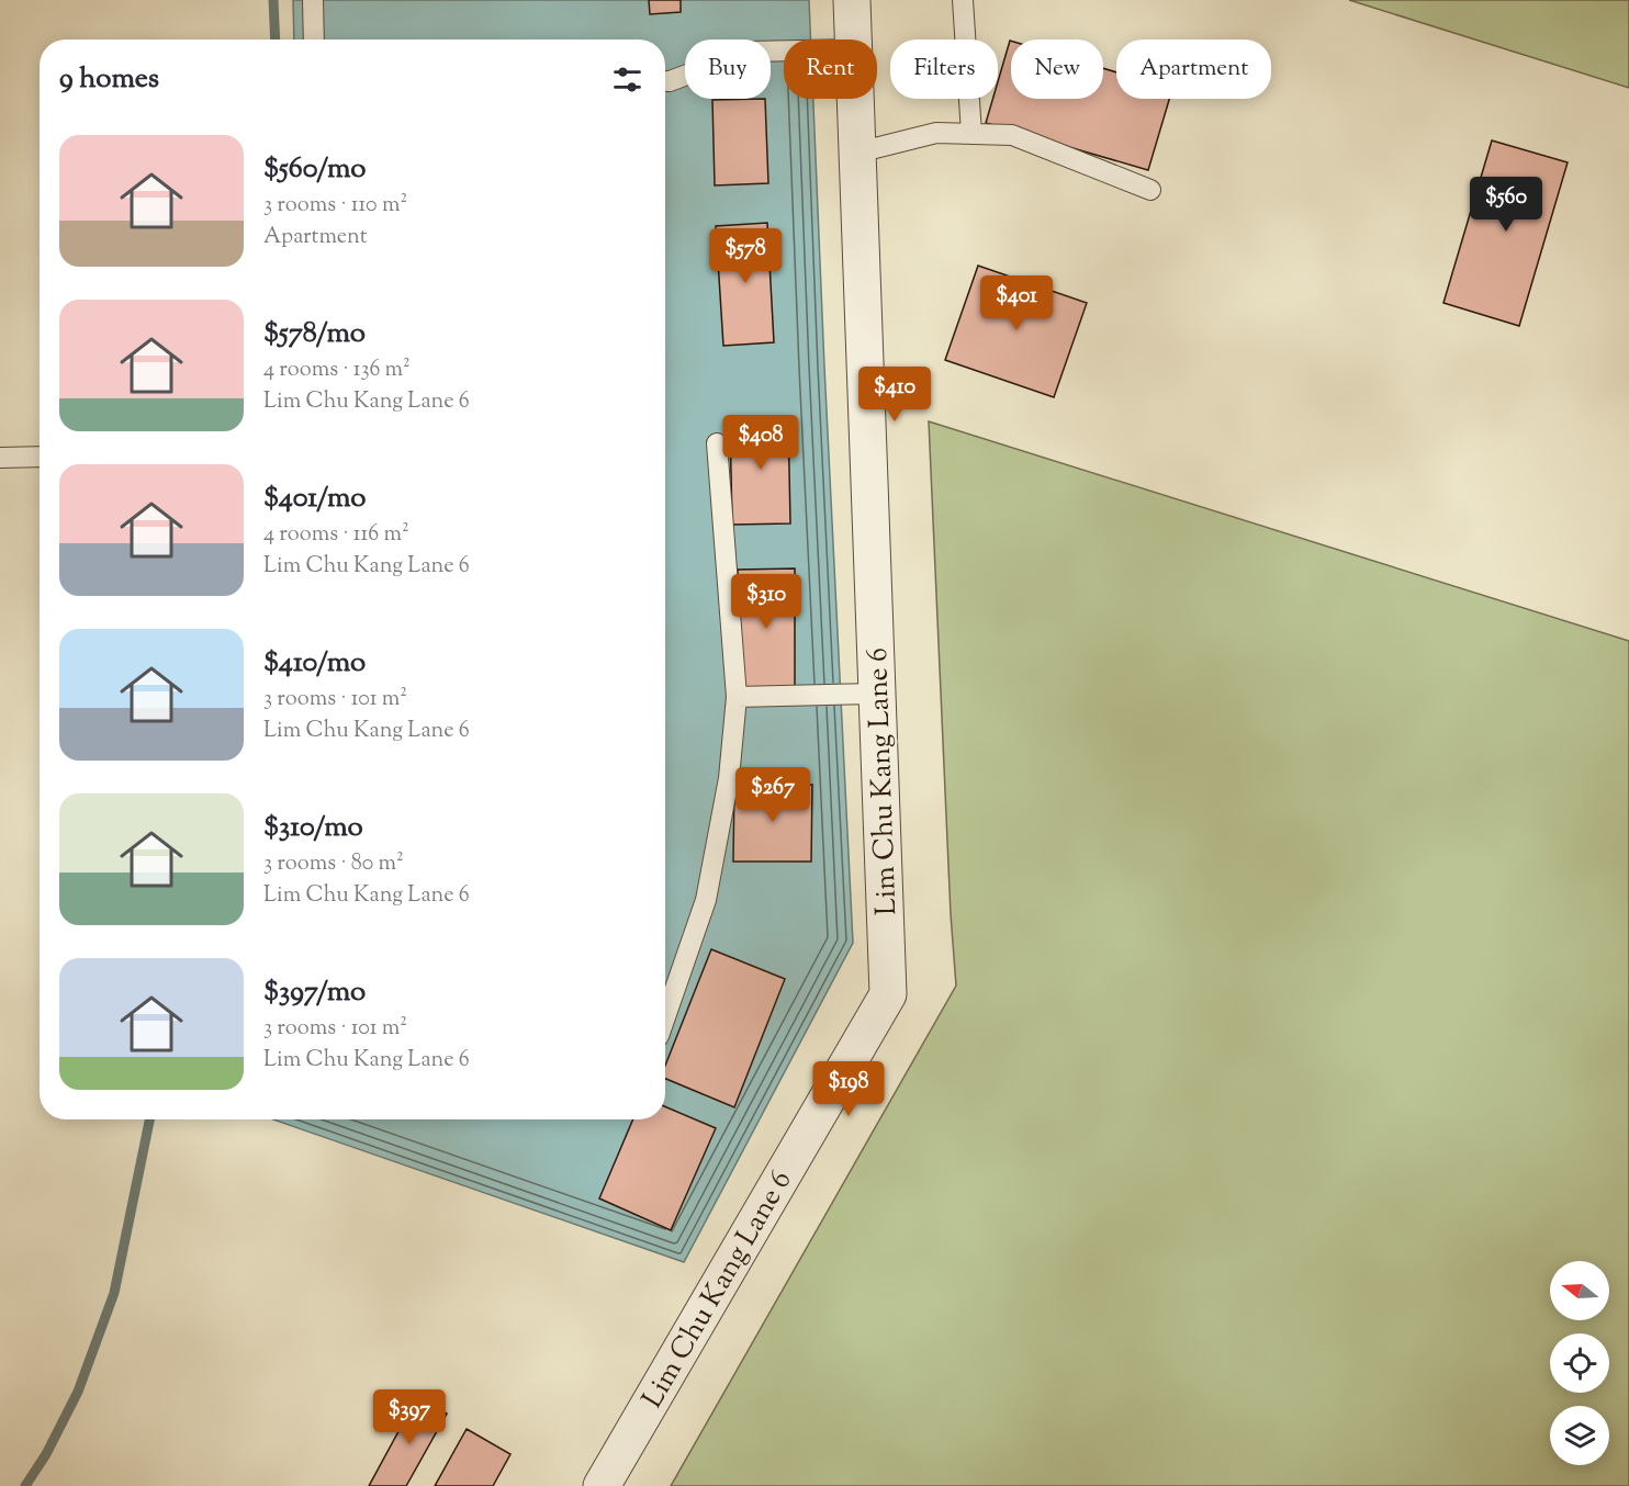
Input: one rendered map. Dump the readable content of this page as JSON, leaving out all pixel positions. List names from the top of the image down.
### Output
{
  "streets": {
    "street": ["Lim Chu Kang Lane 6"]
  },
  "north": "left",
  "page": {
    "chip": [
      "Buy",
      "Rent",
      "Filters",
      "New",
      "Apartment"
    ],
    "heading": "9 homes",
    "list": [
      {
        "name": "$560/mo",
        "note": "3 rooms · 110 m² · Apartment"
      },
      {
        "name": "$578/mo",
        "note": "4 rooms · 136 m² · Lim Chu Kang Lane 6"
      },
      {
        "name": "$401/mo",
        "note": "4 rooms · 116 m² · Lim Chu Kang Lane 6"
      },
      {
        "name": "$410/mo",
        "note": "3 rooms · 101 m² · Lim Chu Kang Lane 6"
      },
      {
        "name": "$310/mo",
        "note": "3 rooms · 80 m² · Lim Chu Kang Lane 6"
      },
      {
        "name": "$397/mo",
        "note": "3 rooms · 101 m² · Lim Chu Kang Lane 6"
      }
    ],
    "price": [
      "$560",
      "$578",
      "$401",
      "$410",
      "$408",
      "$310",
      "$267",
      "$198",
      "$397"
    ]
  }
}
